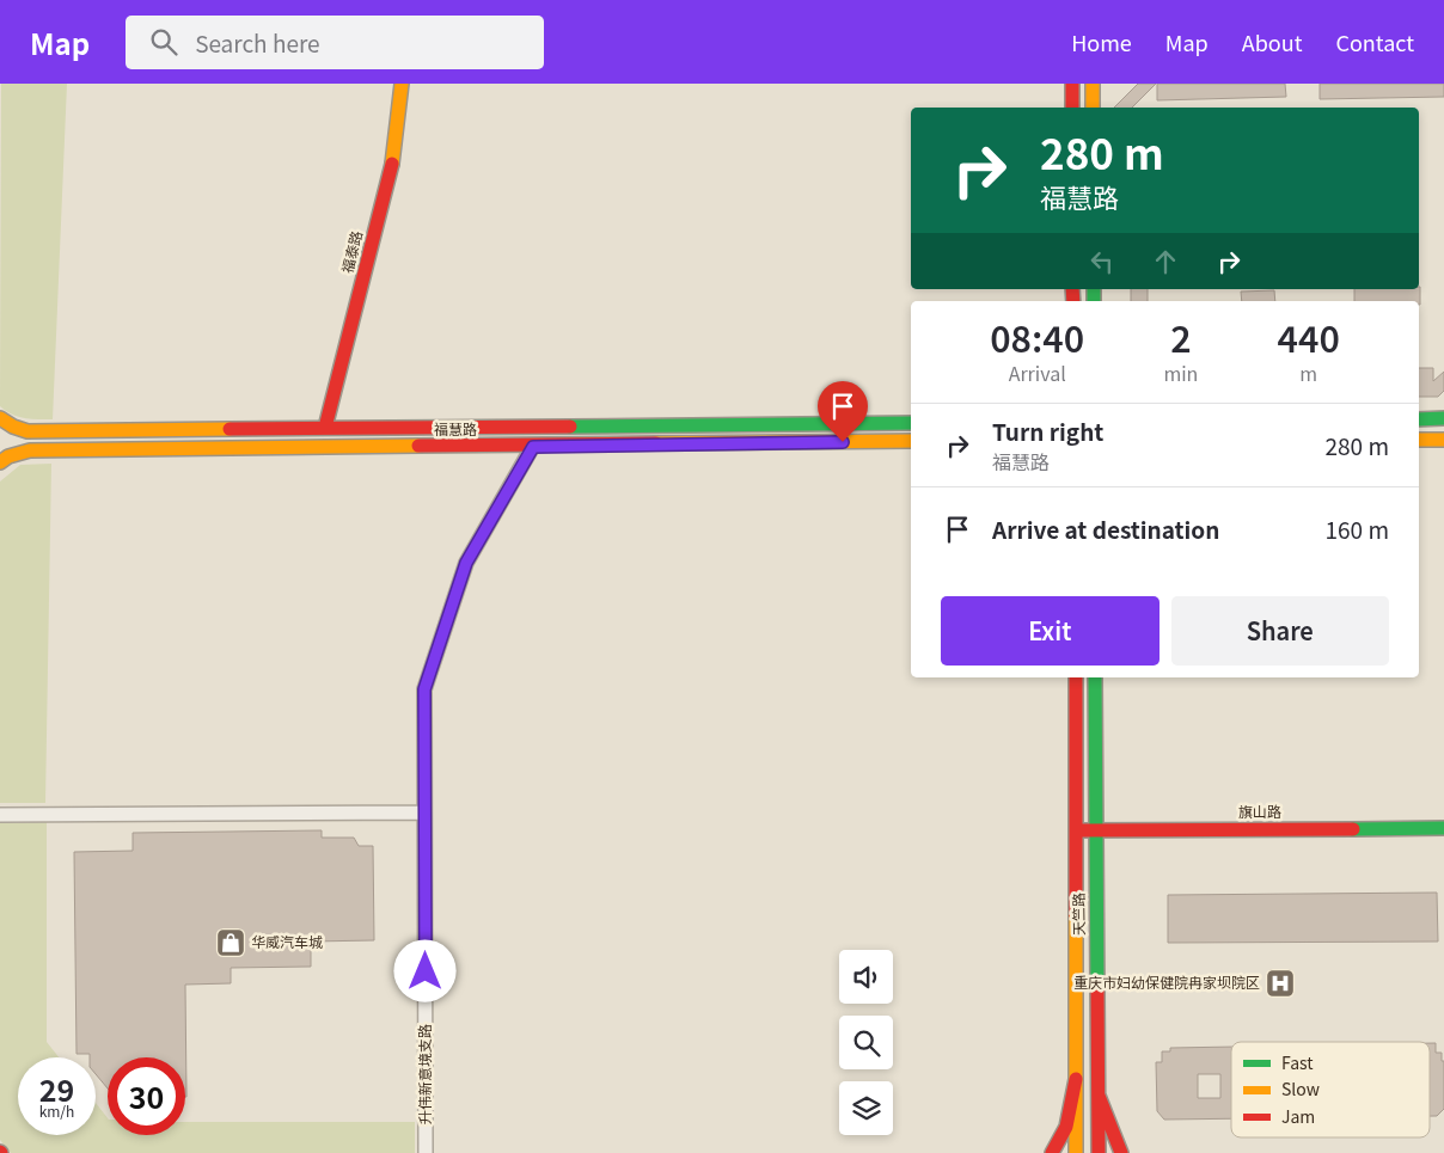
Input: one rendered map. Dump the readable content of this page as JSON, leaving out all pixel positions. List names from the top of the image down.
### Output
{
  "streets": {
    "main road": [
      "福泰路",
      "福慧路",
      "旗山路",
      "天竺路"
    ],
    "street": ["升伟新意境支路"]
  },
  "crossings": [
    ["福泰路", "福慧路"],
    ["福慧路", "升伟新意境支路"],
    ["旗山路", "天竺路"]
  ],
  "places": {
    "shop": ["华威汽车城"],
    "hospital": ["重庆市妇幼保健院冉家坝院区"]
  },
  "legend": ["Fast", "Slow", "Jam"],
  "page": {
    "header": "Map",
    "search": "Search here",
    "nav": [
      "Home",
      "Map",
      "About",
      "Contact"
    ],
    "turn": ["280 m", "福慧路"],
    "eta": [
      "08:40",
      "Arrival",
      "2",
      "min",
      "440",
      "m"
    ],
    "list": [
      {
        "name": "Turn right",
        "note": "福慧路",
        "value": "280 m"
      },
      {
        "name": "Arrive at destination",
        "value": "160 m"
      }
    ],
    "buttons": ["Exit", "Share"],
    "speed": "29 km/h",
    "limit": "30"
  }
}
